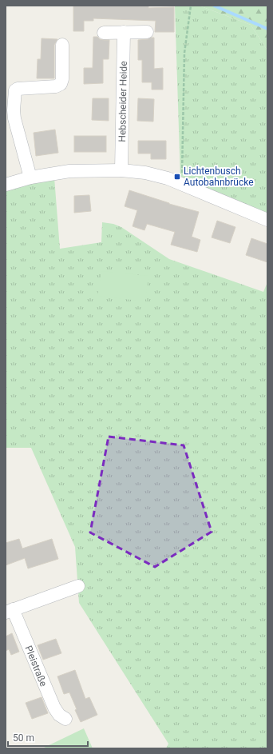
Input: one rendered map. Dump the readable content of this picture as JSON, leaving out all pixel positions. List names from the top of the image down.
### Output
{
  "streets": {
    "street": ["Hebscheider Heide", "Pleistraße"]
  },
  "places": {
    "transit": ["Lichtenbusch Autobahnbrücke"]
  },
  "scale_bar": "50 m"
}
